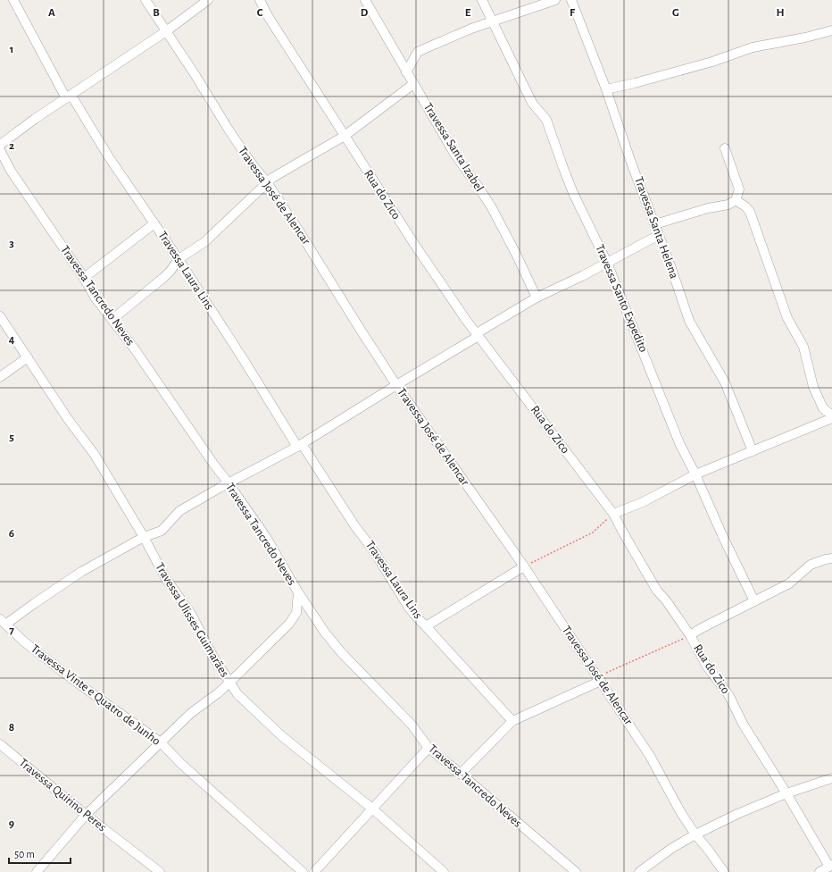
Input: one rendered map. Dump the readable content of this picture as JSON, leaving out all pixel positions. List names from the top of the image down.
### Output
{
  "streets": {
    "street": [
      "Travessa Santa Izabel",
      "Rua do Zico",
      "Travessa José de Alencar",
      "Travessa Santa Helena",
      "Travessa Laura Lins",
      "Travessa Tancredo Neves",
      "Travessa Santo Expedito",
      "Travessa Ulisses Guimarães",
      "Travessa Vinte e Quatro de Junho",
      "Travessa Quirino Peres"
    ]
  },
  "scale_bar": "50 m",
  "grid": {
    "columns": [
      "A",
      "B",
      "C",
      "D",
      "E",
      "F",
      "G",
      "H"
    ],
    "rows": [
      "1",
      "2",
      "3",
      "4",
      "5",
      "6",
      "7",
      "8",
      "9"
    ]
  }
}
